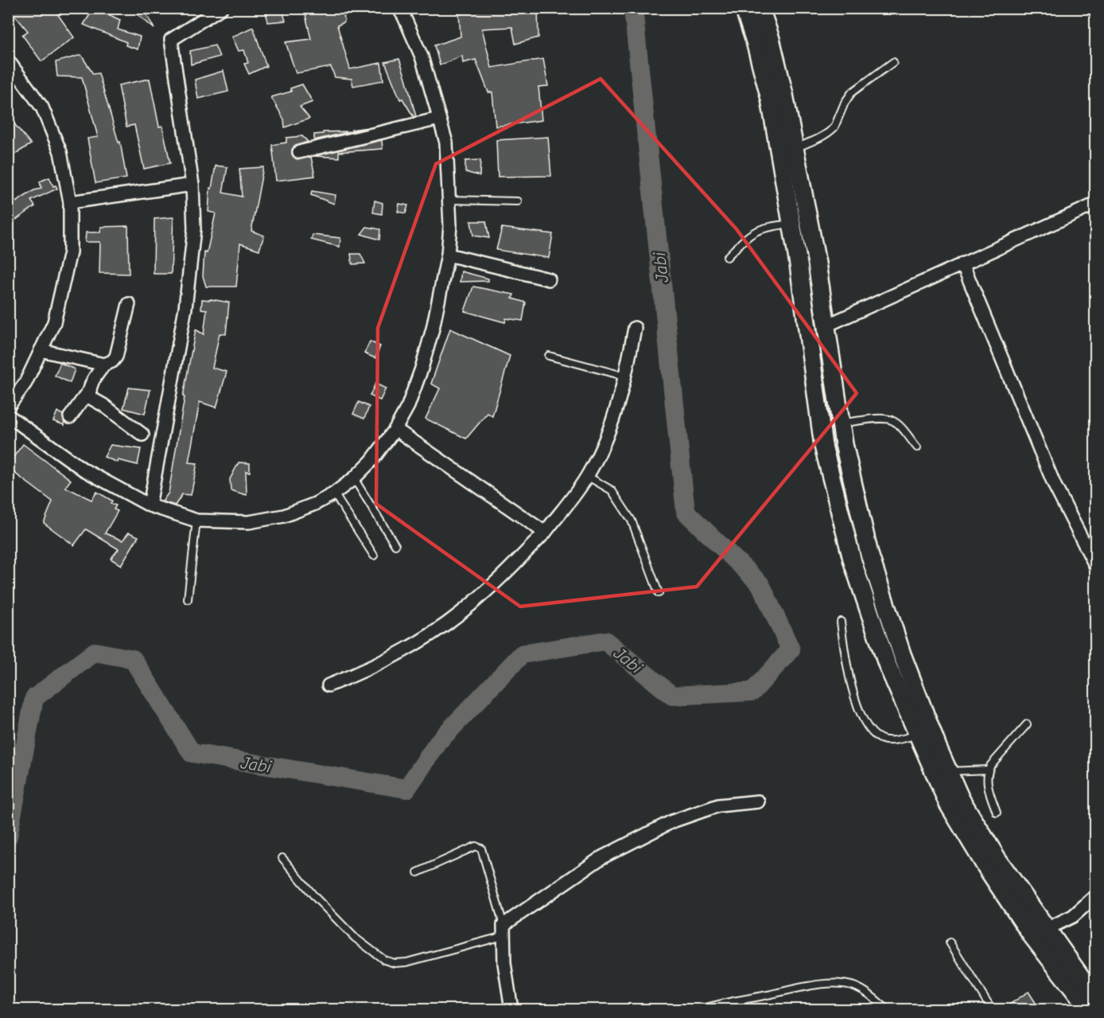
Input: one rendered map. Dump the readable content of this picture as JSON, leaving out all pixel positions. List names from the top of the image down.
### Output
{
  "water": ["Jabi"]
}
